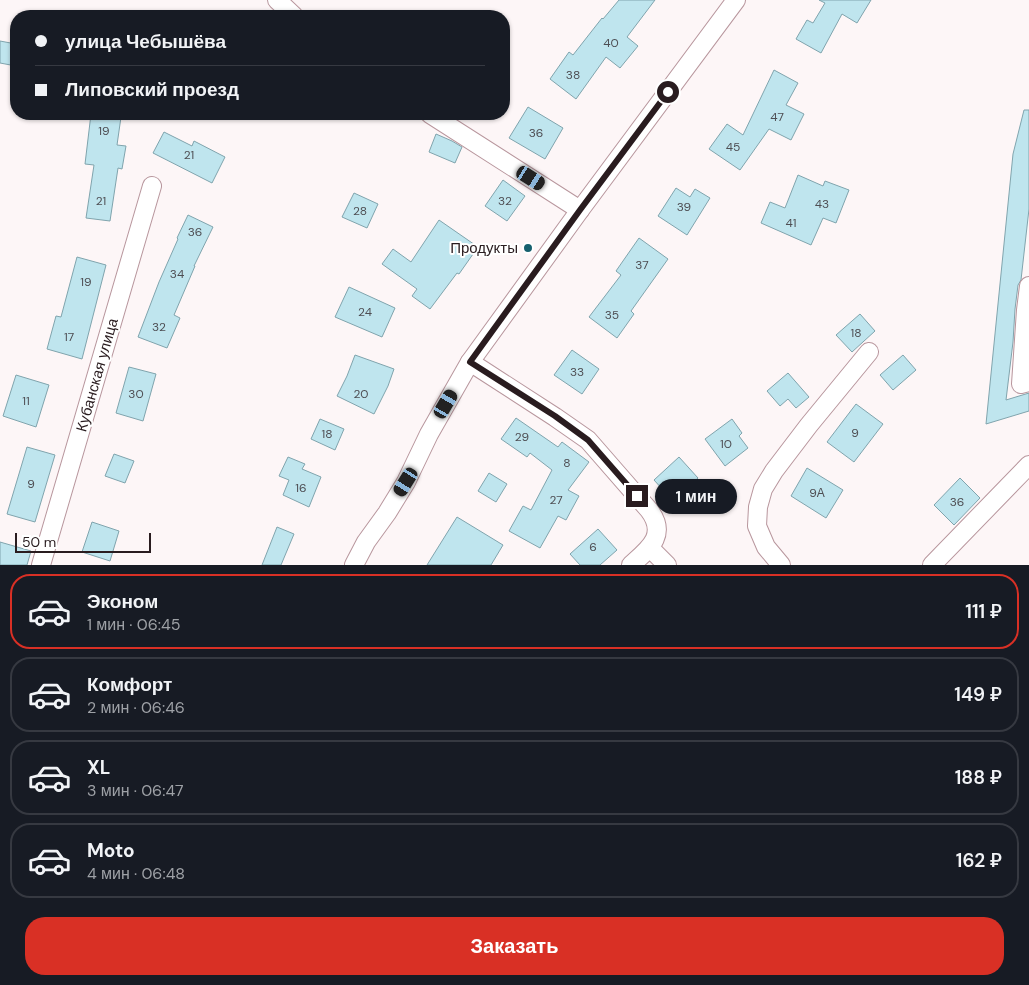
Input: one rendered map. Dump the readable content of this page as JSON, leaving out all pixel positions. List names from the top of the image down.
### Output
{
  "streets": {
    "street": ["Кубанская улица"]
  },
  "places": ["Продукты"],
  "house_numbers": [
    "40",
    "38",
    "47",
    "19",
    "36",
    "45",
    "21",
    "21",
    "32",
    "43",
    "39",
    "28",
    "41",
    "36",
    "37",
    "34",
    "19",
    "24",
    "35",
    "32",
    "18",
    "17",
    "33",
    "30",
    "20",
    "11",
    "9",
    "18",
    "29",
    "10",
    "8",
    "9",
    "16",
    "9А",
    "27",
    "36",
    "6"
  ],
  "scale_bar": "50 m",
  "page": {
    "banner": ["улица Чебышёва", "Липовский проезд"],
    "bubble": "1 мин",
    "scale": "50 m",
    "list": [
      {
        "name": "Эконом",
        "note": "1 мин · 06:45",
        "value": "111 ₽"
      },
      {
        "name": "Комфорт",
        "note": "2 мин · 06:46",
        "value": "149 ₽"
      },
      {
        "name": "XL",
        "note": "3 мин · 06:47",
        "value": "188 ₽"
      },
      {
        "name": "Moto",
        "note": "4 мин · 06:48",
        "value": "162 ₽"
      }
    ],
    "buttons": "Заказать"
  }
}
